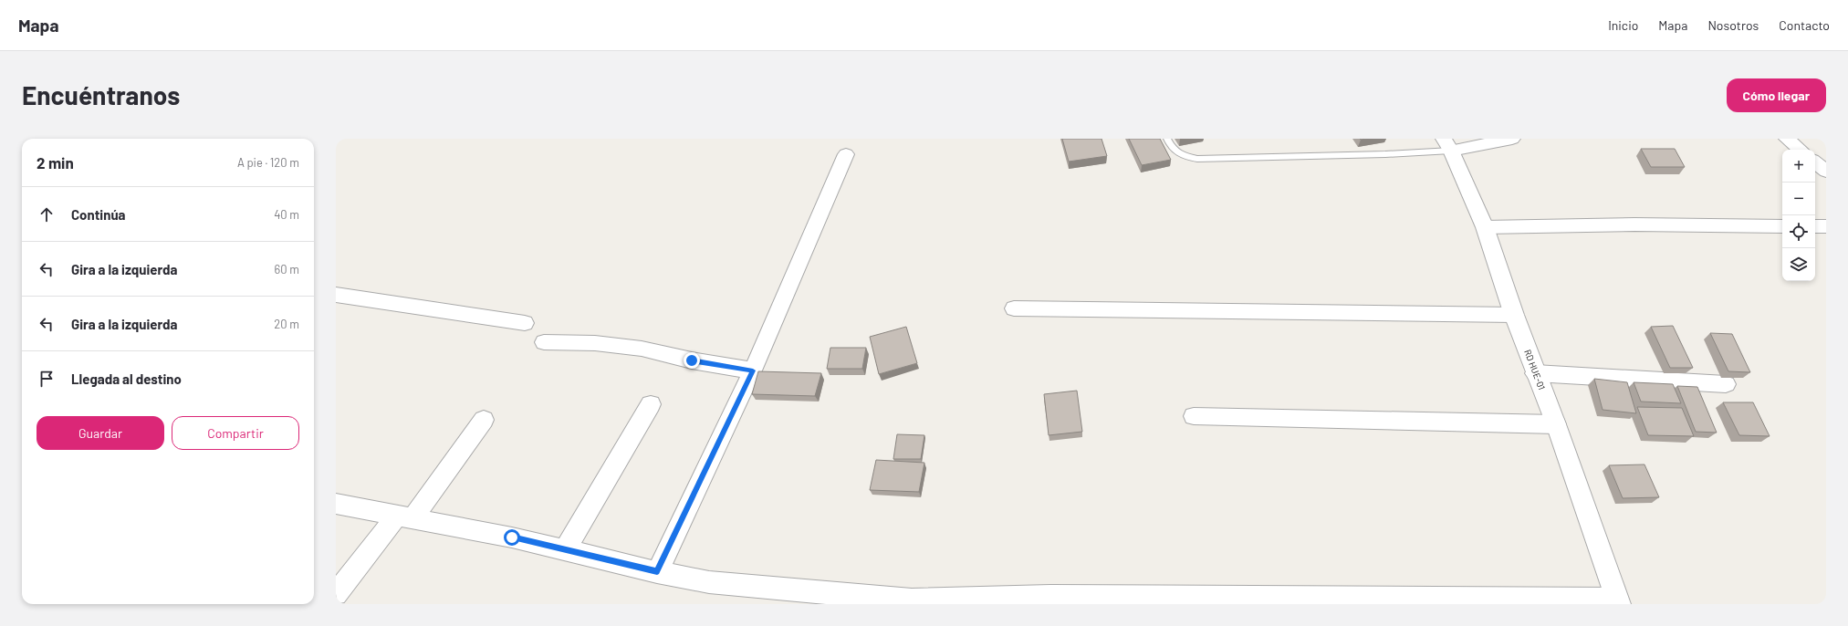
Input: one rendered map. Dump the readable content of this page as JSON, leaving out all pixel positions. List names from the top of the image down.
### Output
{
  "streets": {
    "street": ["RD HUE-01"]
  },
  "page": {
    "header": "Mapa",
    "nav": [
      "Inicio",
      "Mapa",
      "Nosotros",
      "Contacto"
    ],
    "buttons": [
      "Cómo llegar",
      ["Guardar", "Compartir"]
    ],
    "title": "Encuéntranos",
    "heading": ["2 min", "A pie · 120 m"],
    "map_buttons": ["+", "−"],
    "list": [
      ["Continúa", "40 m"],
      ["Gira a la izquierda", "60 m"],
      ["Gira a la izquierda", "20 m"],
      "Llegada al destino"
    ]
  }
}
